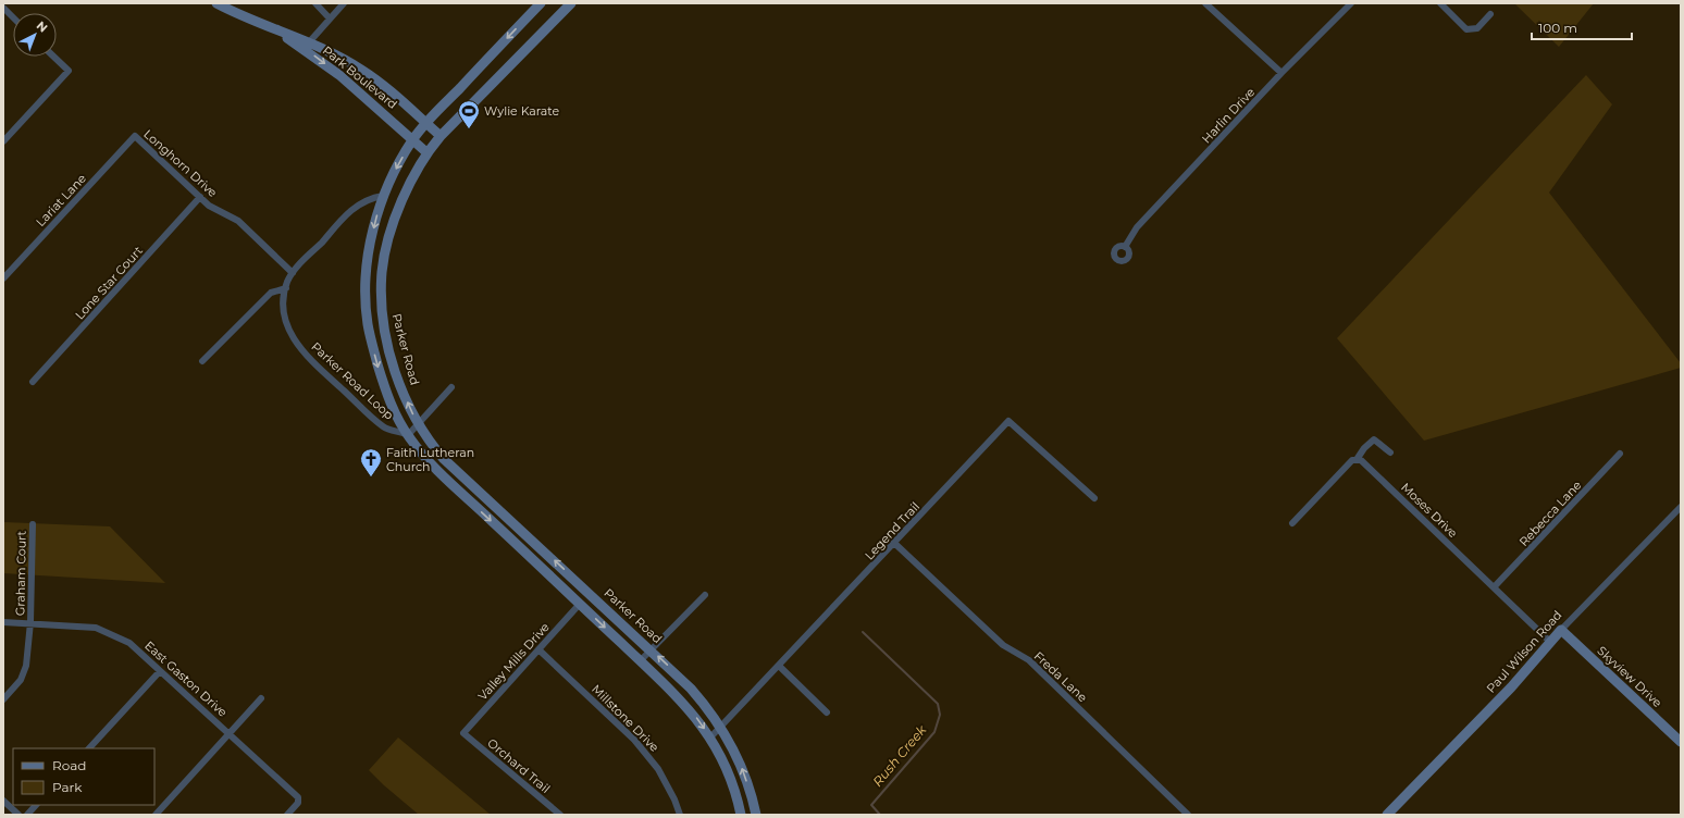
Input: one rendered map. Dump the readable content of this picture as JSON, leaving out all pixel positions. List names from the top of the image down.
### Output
{
  "streets": {
    "main road": [
      "Park Boulevard",
      "Parker Road",
      "Paul Wilson Road",
      "Skyview Drive"
    ],
    "street": [
      "Harlin Drive",
      "Longhorn Drive",
      "Lariat Lane",
      "Lone Star Court",
      "Parker Road Loop",
      "Moses Drive",
      "Rebecca Lane",
      "Legend Trail",
      "Graham Court",
      "Valley Mills Drive",
      "Freda Lane",
      "East Gaston Drive",
      "Millstone Drive",
      "Orchard Trail"
    ]
  },
  "crossings": [
    ["Park Boulevard", "Parker Road"],
    ["Longhorn Drive", "Lariat Lane"],
    ["Longhorn Drive", "Lone Star Court"],
    ["Longhorn Drive", "Parker Road Loop"],
    ["Parker Road", "Legend Trail"],
    ["Moses Drive", "Rebecca Lane"],
    ["Moses Drive", "Paul Wilson Road"],
    ["Legend Trail", "Freda Lane"],
    ["Graham Court", "East Gaston Drive"],
    ["Paul Wilson Road", "Skyview Drive"],
    ["Valley Mills Drive", "Millstone Drive"],
    ["Valley Mills Drive", "Orchard Trail"]
  ],
  "water": ["Rush Creek"],
  "places": {
    "sports": ["Wylie Karate"],
    "church": ["Faith Lutheran Church"]
  },
  "legend": ["Road", "Park"],
  "scale_bar": "100 m",
  "north": "top right"
}
